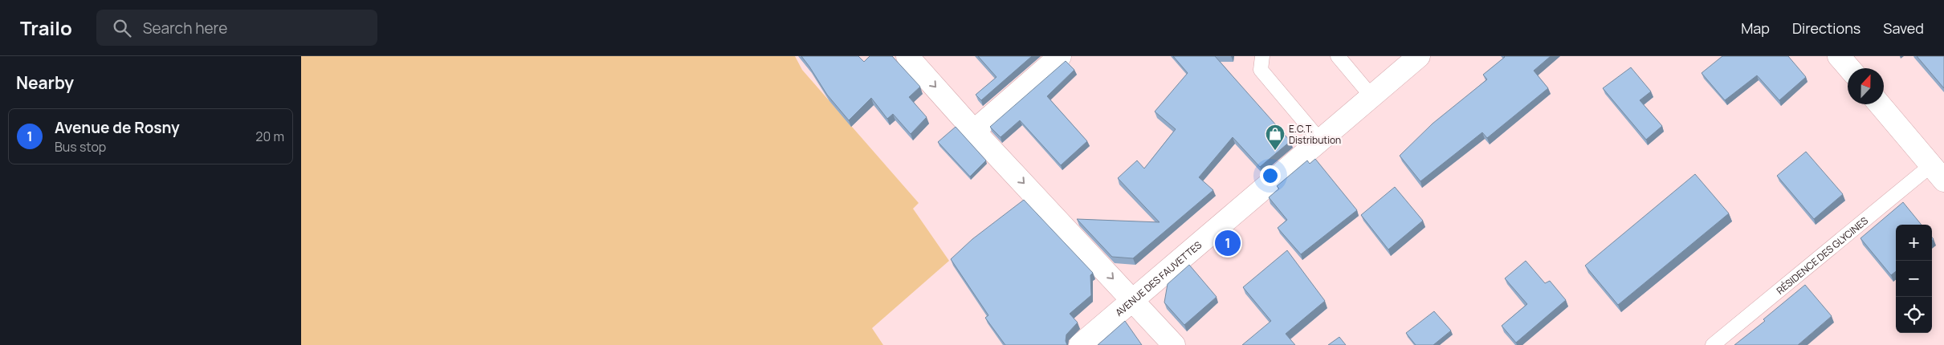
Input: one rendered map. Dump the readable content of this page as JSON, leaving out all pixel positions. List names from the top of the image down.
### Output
{
  "streets": {
    "street": ["AVENUE DES FAUVETTES"],
    "lane": ["RÉSIDENCE DES GLYCINES"]
  },
  "places": {
    "shop": ["E.C.T. Distribution"]
  },
  "north": "top",
  "page": {
    "header": "Trailo",
    "search": "Search here",
    "nav": ["Map", "Directions", "Saved"],
    "heading": "Nearby",
    "list": [
      {
        "mark": "1",
        "name": "Avenue de Rosny",
        "note": "Bus stop",
        "value": "20 m"
      }
    ],
    "map_buttons": ["+", "−"],
    "pins": "1"
  }
}
